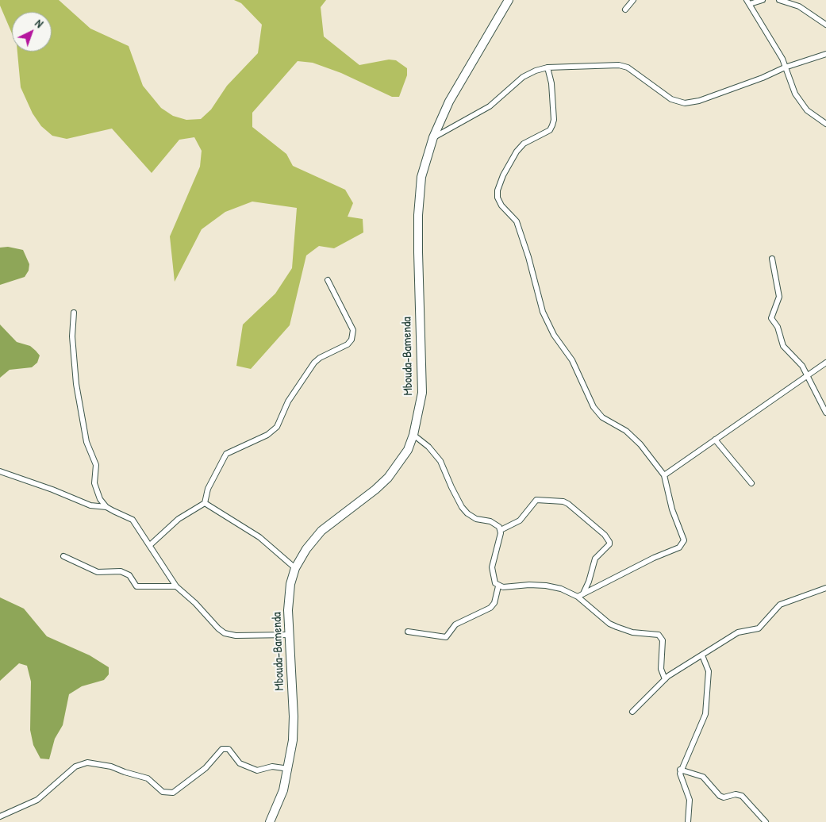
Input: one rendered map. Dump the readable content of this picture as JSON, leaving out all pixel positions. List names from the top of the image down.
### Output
{
  "streets": {
    "highway": ["Mbouda-Bamenda"]
  },
  "north": "top right"
}
